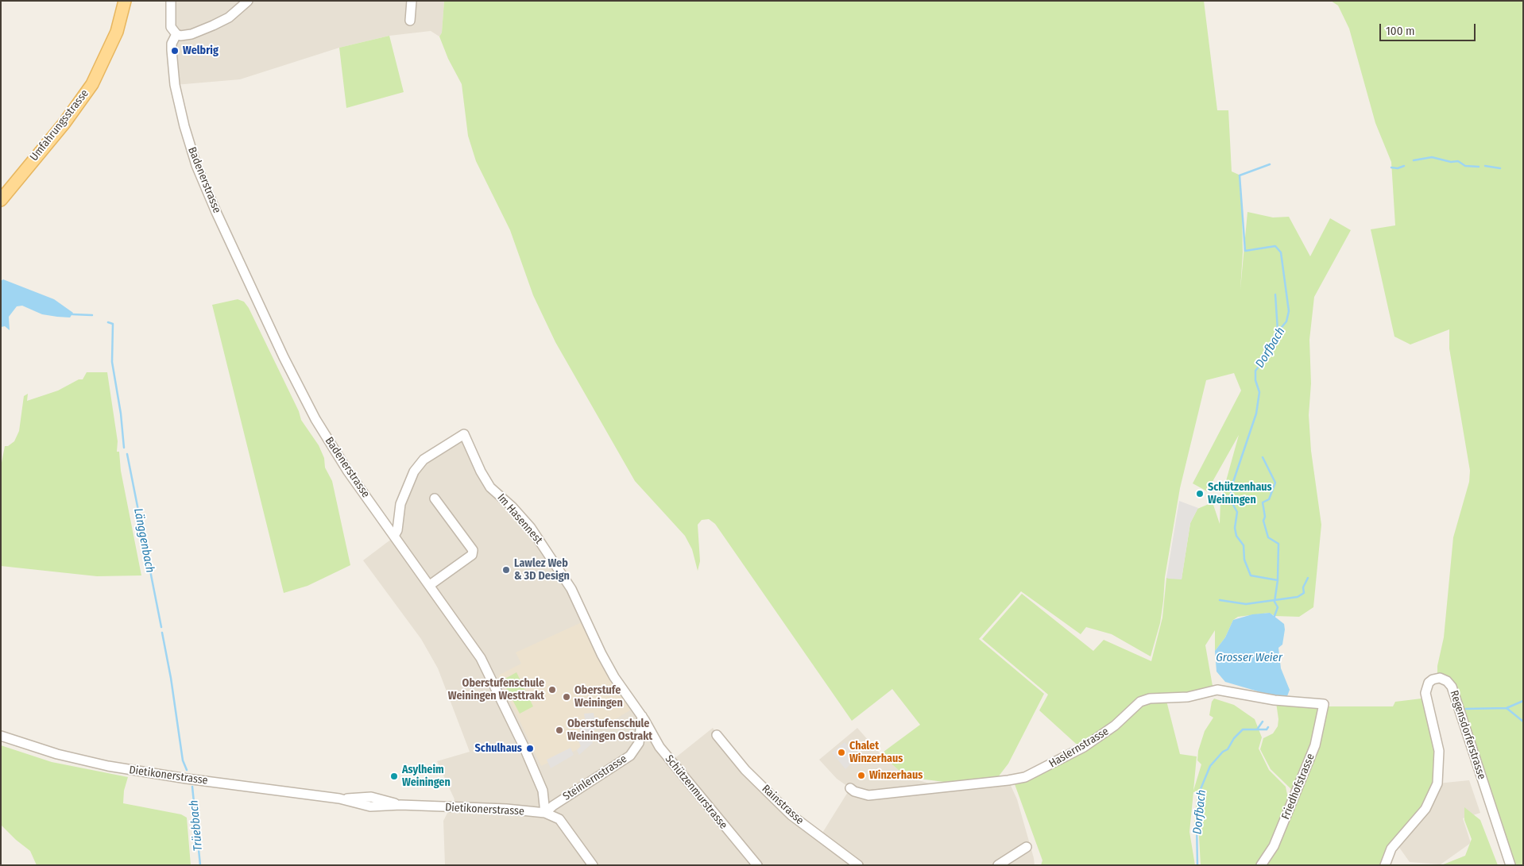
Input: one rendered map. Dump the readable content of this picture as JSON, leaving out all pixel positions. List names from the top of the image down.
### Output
{
  "streets": {
    "main road": ["Umfahrungsstrasse"],
    "street": [
      "Badenerstrasse",
      "Im Hasennest",
      "Regensdorferstrasse",
      "Haslernstrasse",
      "Dietikonerstrasse",
      "Steinlernstrasse",
      "Friedhofstrasse",
      "Schützenmurstrasse",
      "Rainstrasse"
    ]
  },
  "crossings": [
    ["Badenerstrasse", "Im Hasennest"],
    ["Badenerstrasse", "Dietikonerstrasse"],
    ["Badenerstrasse", "Steinlernstrasse"],
    ["Im Hasennest", "Steinlernstrasse"],
    ["Im Hasennest", "Schützenmurstrasse"],
    ["Haslernstrasse", "Friedhofstrasse"],
    ["Dietikonerstrasse", "Steinlernstrasse"],
    ["Steinlernstrasse", "Schützenmurstrasse"]
  ],
  "water": [
    "Dorfbach",
    "Länggenbach",
    "Grosser Weier",
    "Trüebbach"
  ],
  "places": [
    "Welbrig",
    "Schützenhaus Weiningen",
    "Lawlez Web & 3D Design",
    "Oberstufenschule Weiningen Westtrakt",
    "Oberstufe Weiningen",
    "Oberstufenschule Weiningen Ostrakt",
    "Schulhaus",
    "Chalet Winzerhaus",
    "Winzerhaus",
    "Asylheim Weiningen"
  ],
  "scale_bar": "100 m"
}
